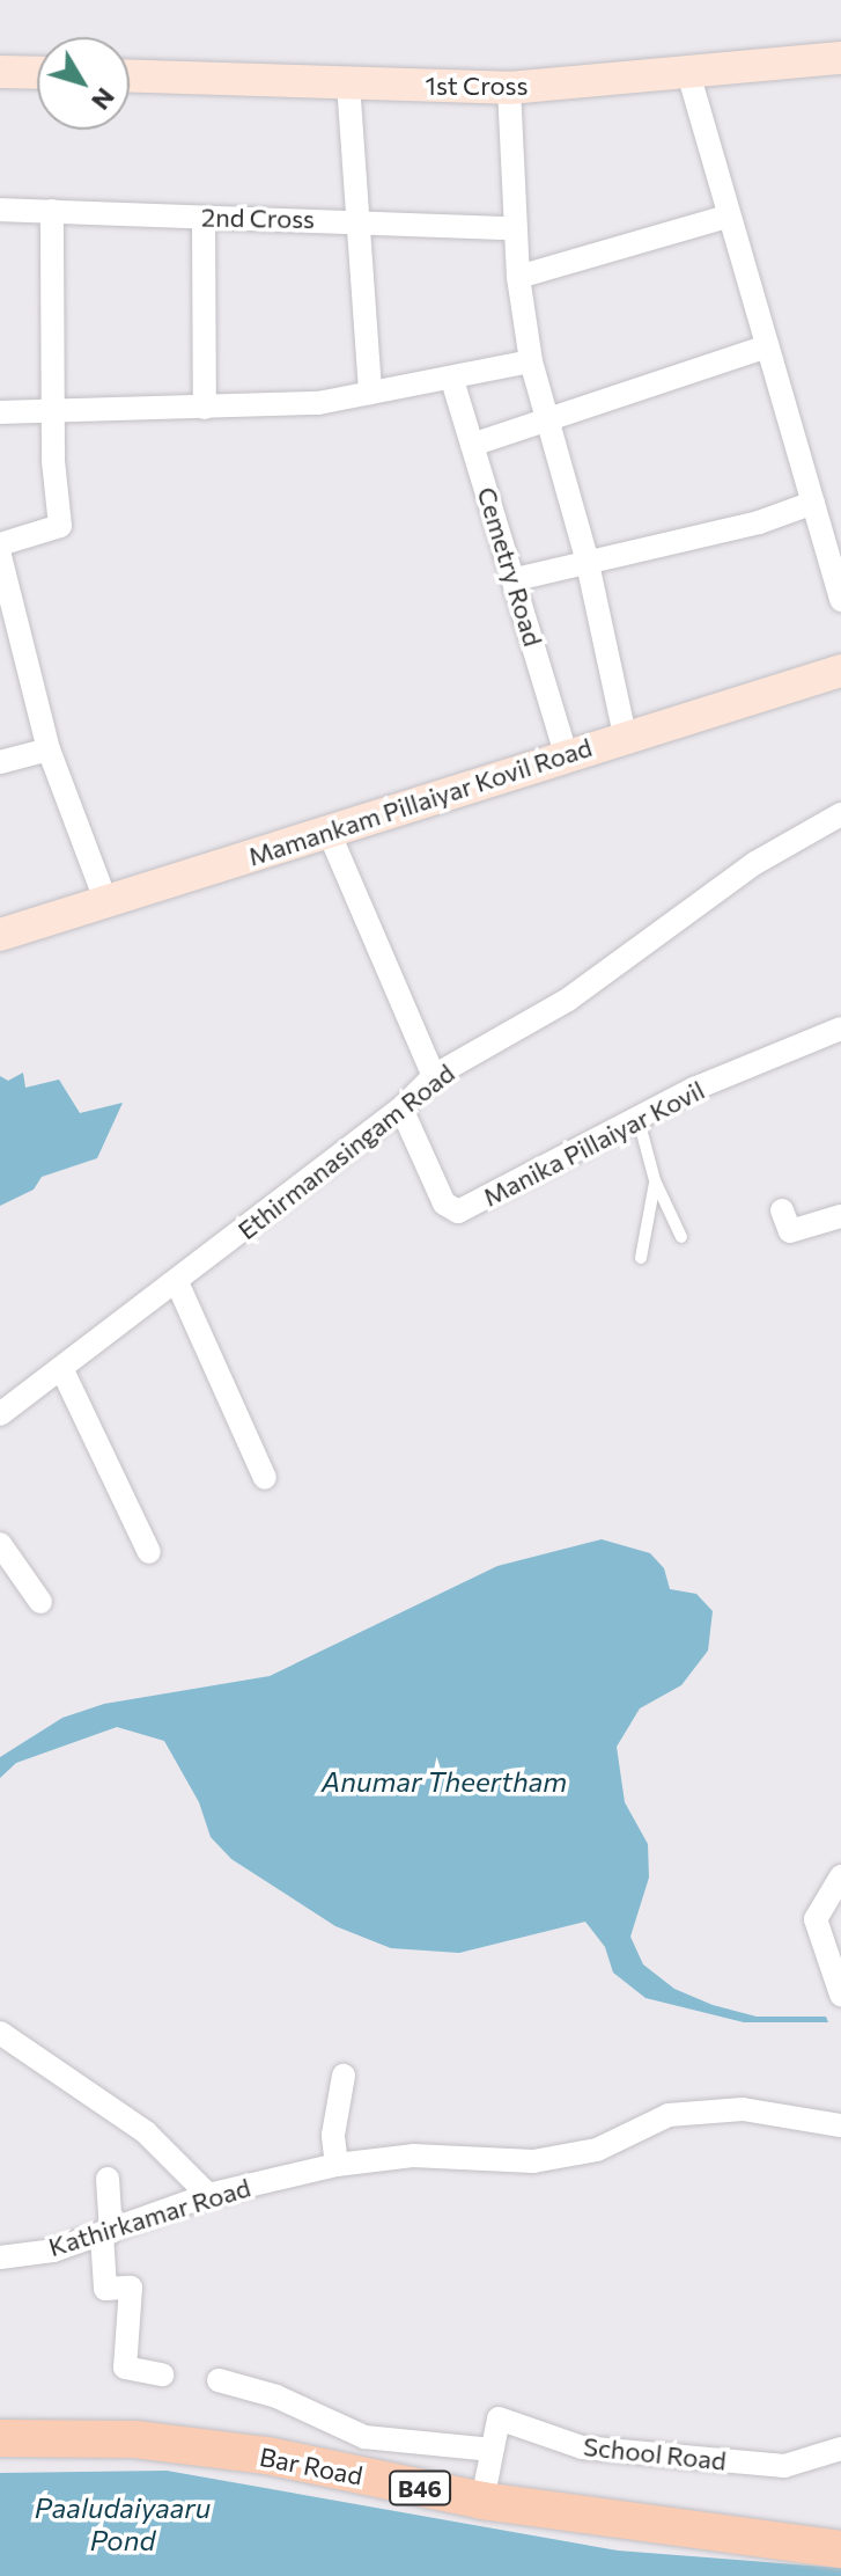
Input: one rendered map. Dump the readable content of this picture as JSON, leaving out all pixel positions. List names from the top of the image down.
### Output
{
  "streets": {
    "main road": [
      "1st Cross",
      "Mamankam Pillaiyar Kovil Road",
      "Bar Road",
      "B46"
    ],
    "street": [
      "2nd Cross",
      "Cemetry Road",
      "Manika Pillaiyar Kovil",
      "Ethirmanasingam Road",
      "Kathirkamar Road",
      "School Road"
    ]
  },
  "crossings": [
    ["Cemetry Road", "Mamankam Pillaiyar Kovil Road"],
    ["Manika Pillaiyar Kovil", "Ethirmanasingam Road"],
    ["School Road", "Bar Road"]
  ],
  "water": ["Anumar Theertham", "Paaludaiyaaru Pond"],
  "north": "bottom right"
}
